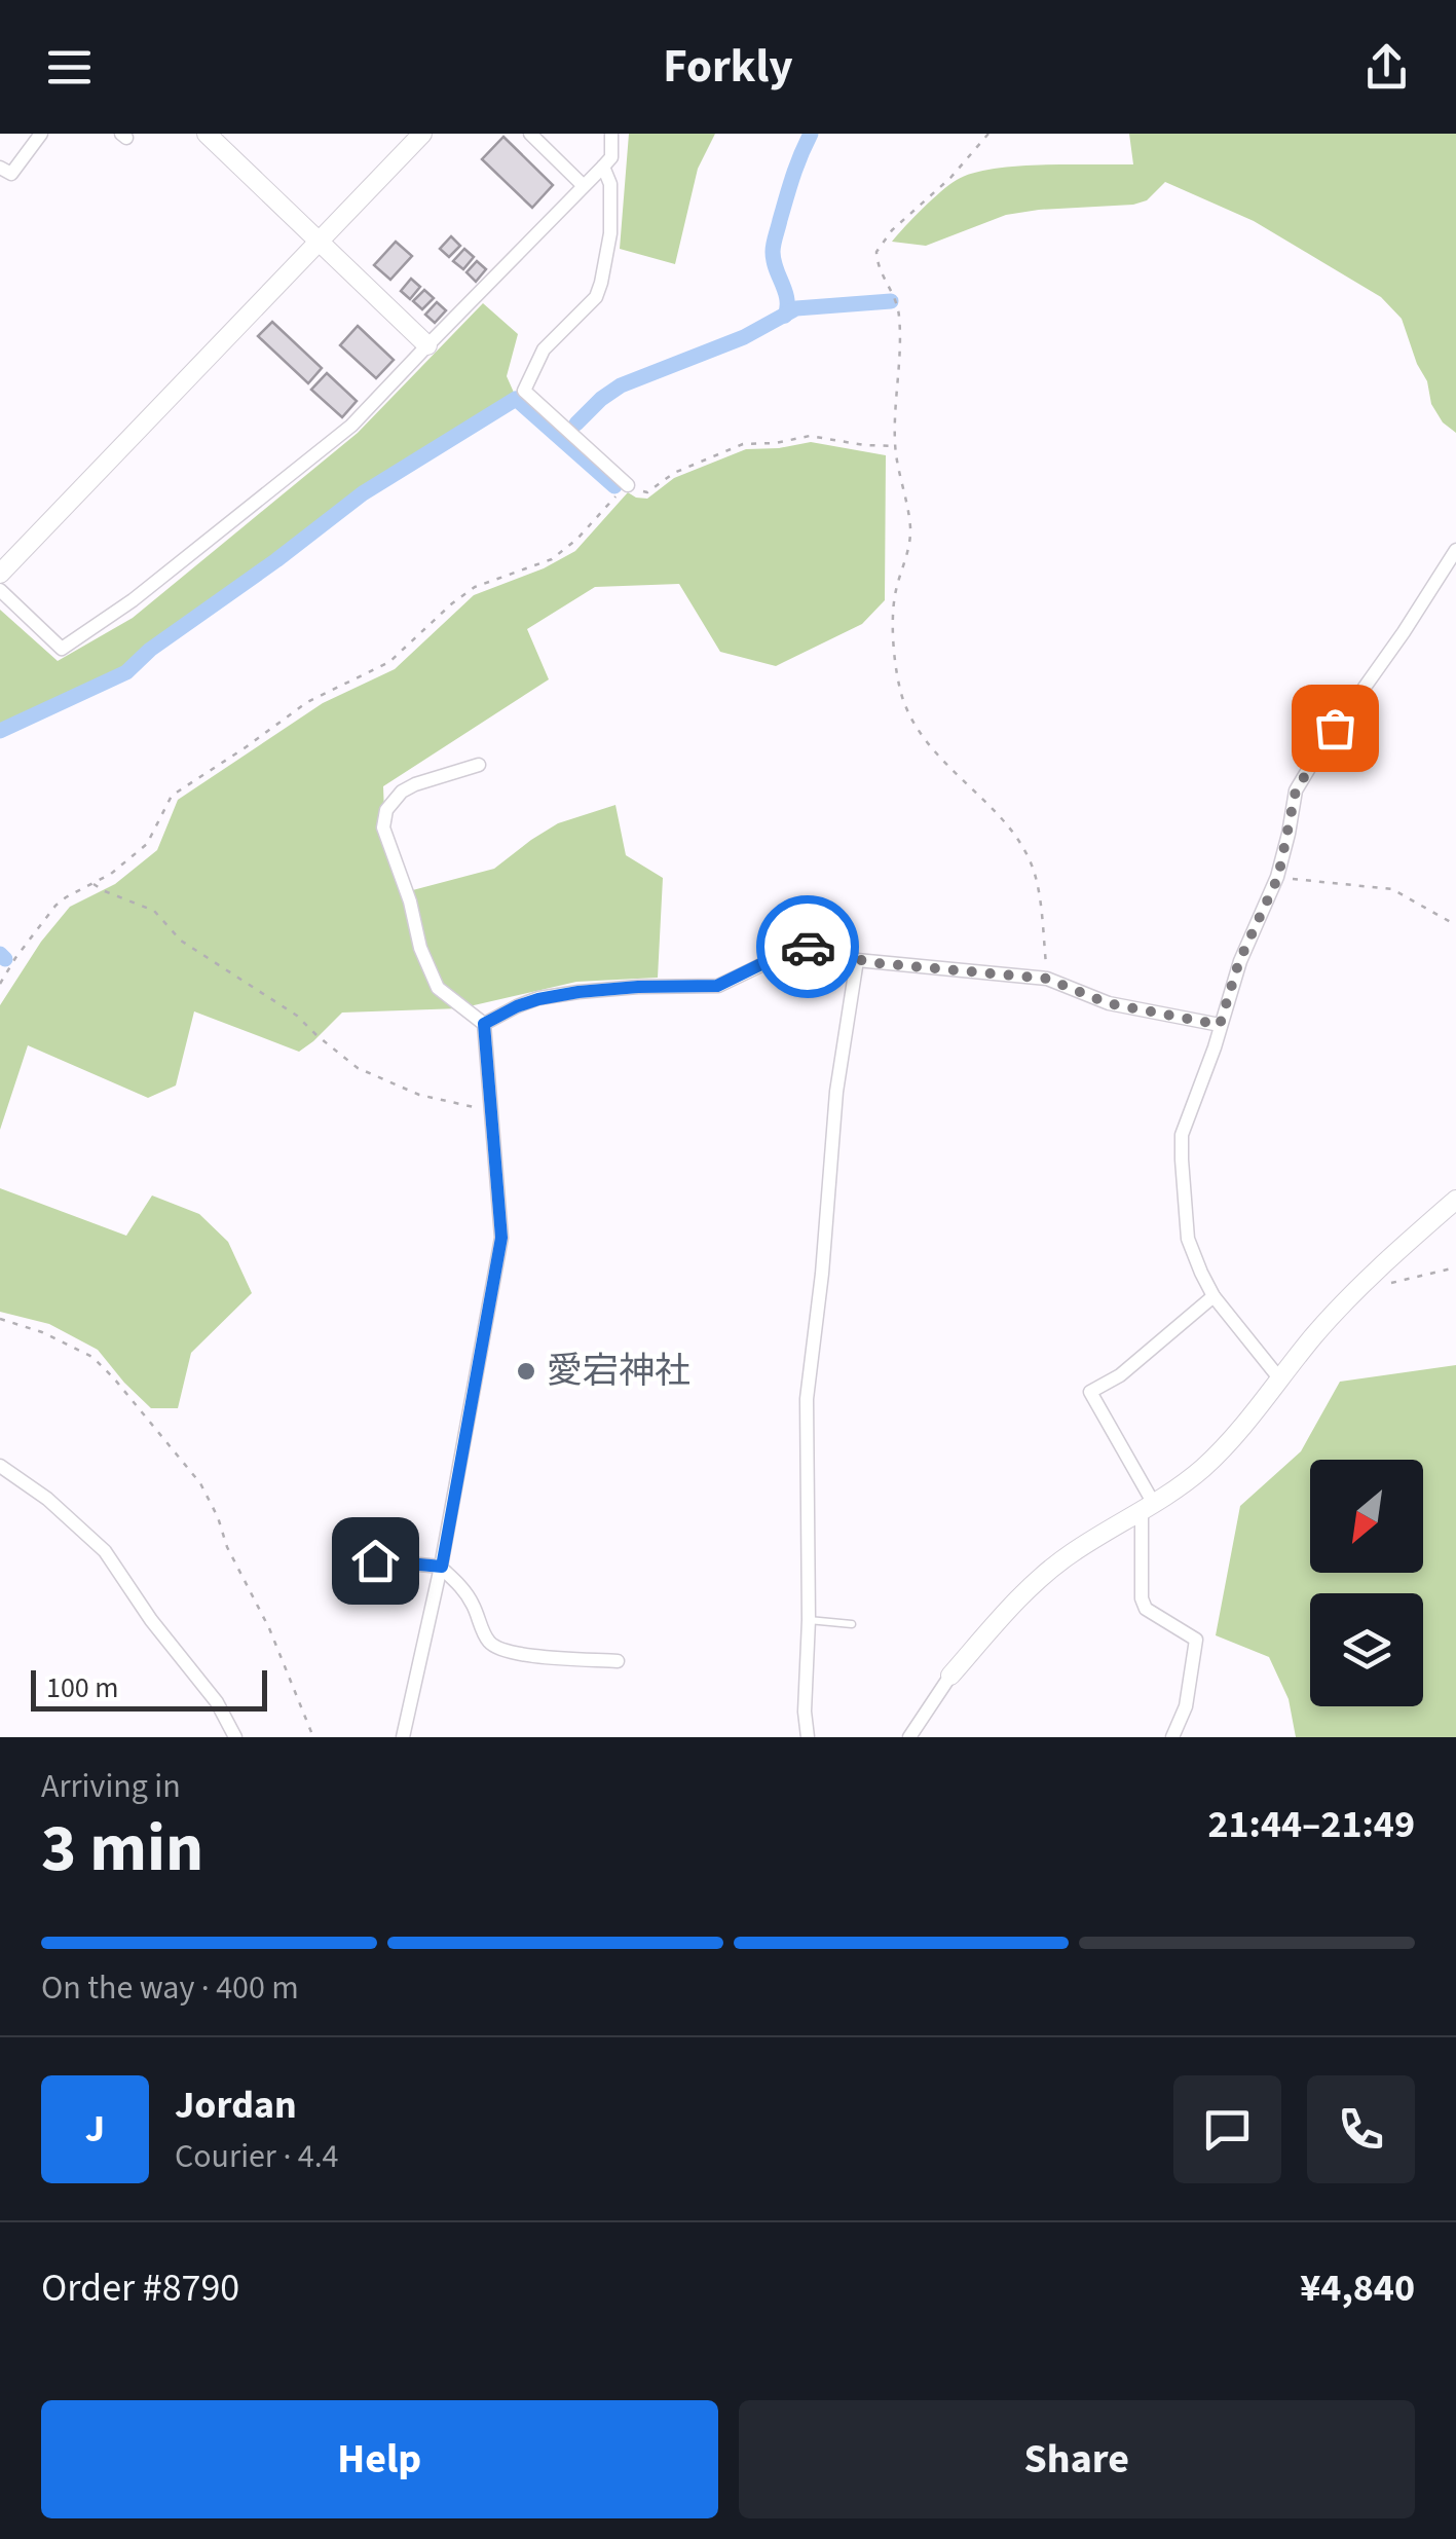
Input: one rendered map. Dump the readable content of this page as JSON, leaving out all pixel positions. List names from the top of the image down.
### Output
{
  "places": ["愛宕神社"],
  "scale_bar": "100 m",
  "north": "bottom left",
  "page": {
    "header": "Forkly",
    "scale": "100 m",
    "heading": ["3 min", "Arriving in", "21:44–21:49"],
    "panel": [
      "Jordan",
      "Courier · 4.4",
      "Order #8790",
      "¥4,840"
    ],
    "bar": "On the way · 400 m",
    "round": "J",
    "buttons": ["Help", "Share"]
  }
}
